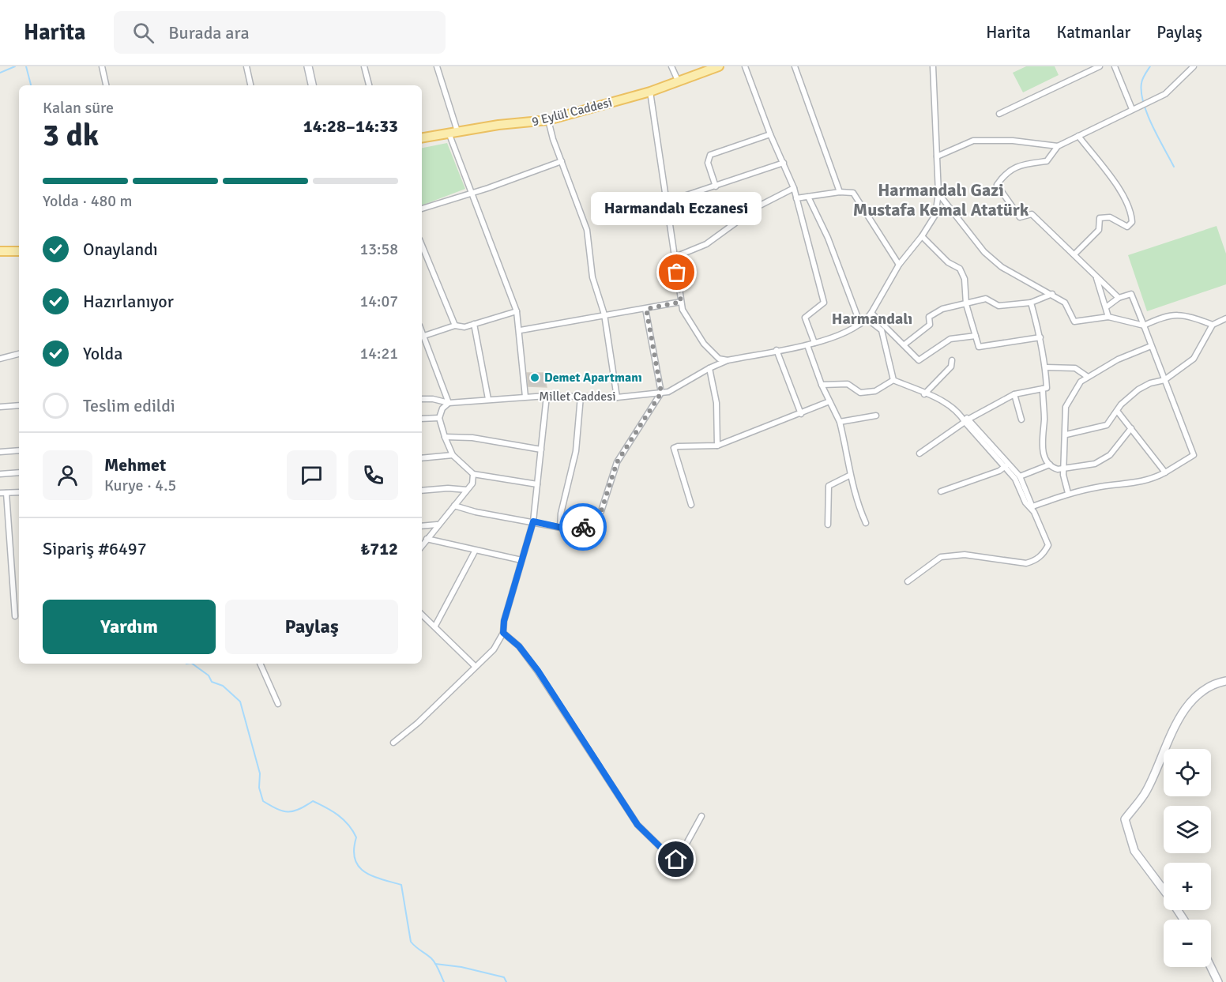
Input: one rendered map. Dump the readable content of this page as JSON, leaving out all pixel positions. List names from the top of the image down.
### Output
{
  "streets": {
    "main road": ["9 Eylül Caddesi"],
    "street": ["Millet Caddesi"]
  },
  "districts": ["Harmandalı Gazi Mustafa Kemal Atatürk", "Harmandalı"],
  "places": ["Harmandalı Eczanesi", "Demet Apartmanı"],
  "page": {
    "header": "Harita",
    "search": "Burada ara",
    "nav": ["Harita", "Katmanlar", "Paylaş"],
    "heading": ["3 dk", "Kalan süre", "14:28–14:33"],
    "panel": [
      "Mehmet",
      "Kurye · 4.5",
      "Sipariş #6497",
      "₺712"
    ],
    "bar": "Yolda · 480 m",
    "bubble": "Harmandalı Eczanesi",
    "list": [
      ["Onaylandı", "13:58"],
      ["Hazırlanıyor", "14:07"],
      ["Yolda", "14:21"],
      "Teslim edildi"
    ],
    "buttons": ["Yardım", "Paylaş"],
    "map_buttons": ["+", "−"]
  }
}
